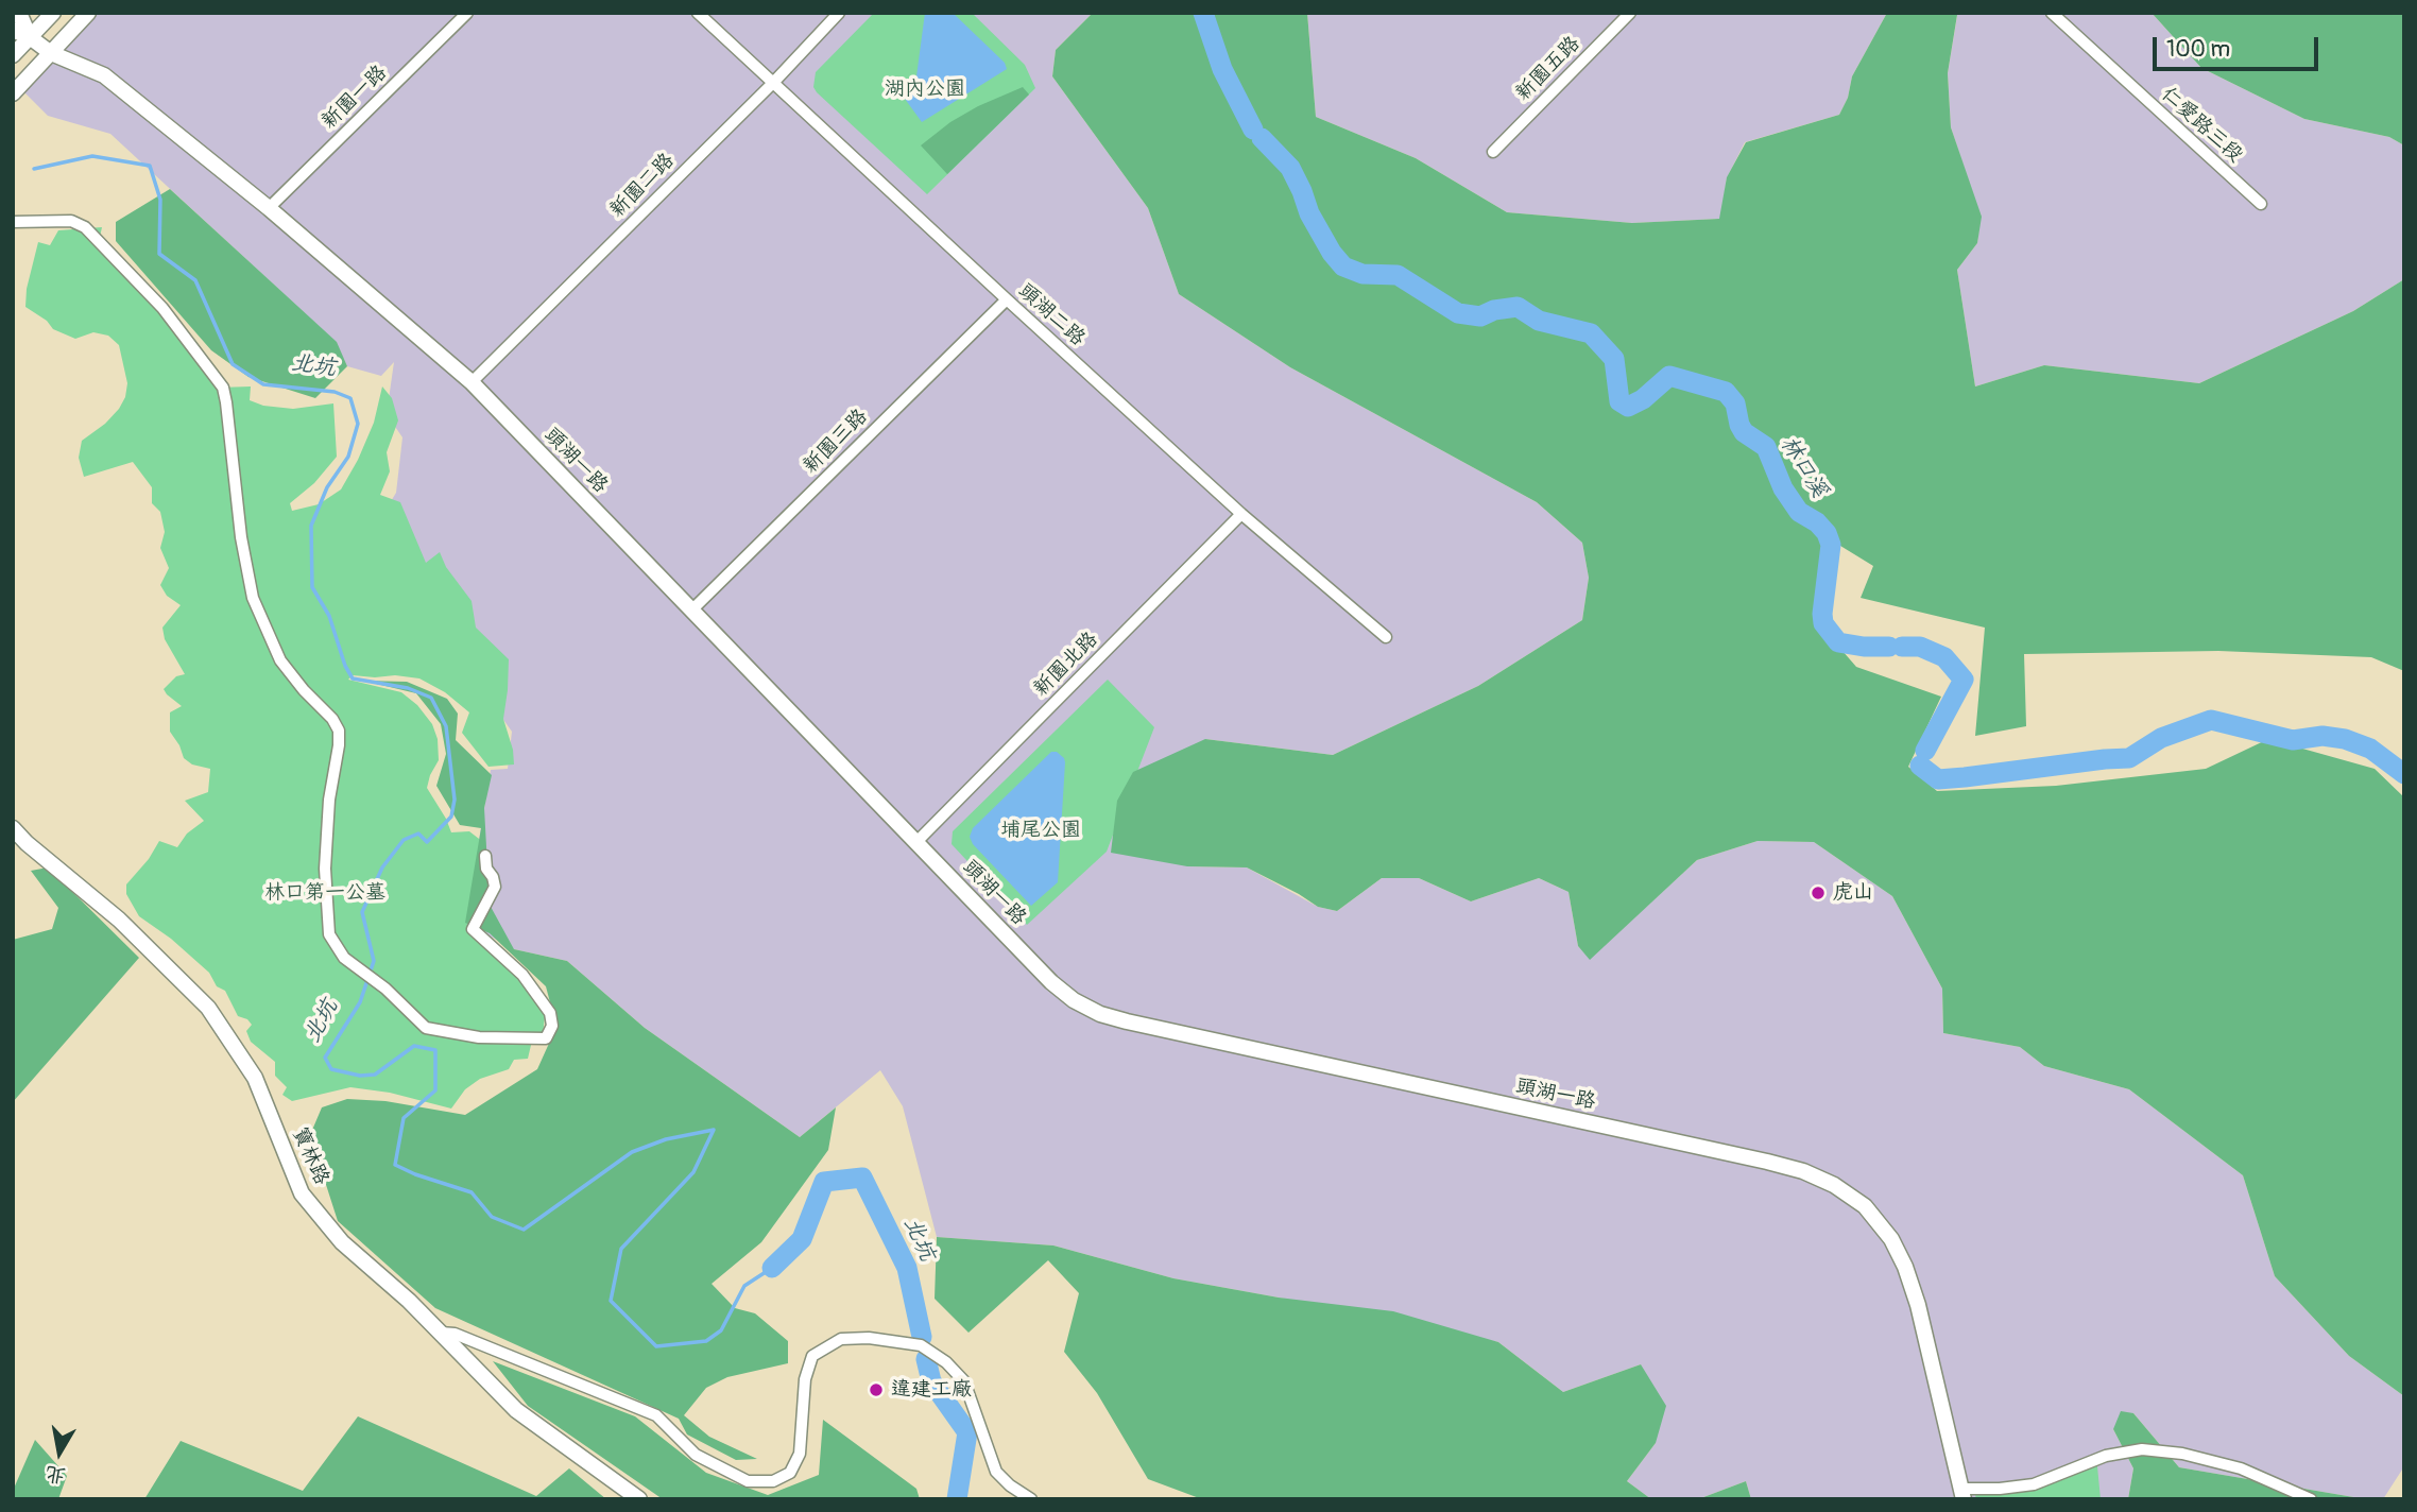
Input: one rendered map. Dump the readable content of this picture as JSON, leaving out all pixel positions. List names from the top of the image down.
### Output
{
  "streets": {
    "street": [
      "新園五路",
      "新園一路",
      "仁愛路三段",
      "新園二路",
      "頭湖二路",
      "新園三路",
      "頭湖一路",
      "新園北路",
      "寶林路"
    ]
  },
  "crossings": [
    ["新園一路", "頭湖一路"],
    ["新園二路", "頭湖二路"],
    ["新園二路", "頭湖一路"],
    ["頭湖二路", "新園三路"],
    ["頭湖二路", "新園北路"],
    ["新園三路", "頭湖一路"],
    ["頭湖一路", "新園北路"]
  ],
  "water": ["北坑", "林口溪"],
  "parks": ["湖內公園", "埔尾公園", "林口第一公墓"],
  "places": ["虎山", "違建工廠"],
  "scale_bar": "100 m",
  "north": "bottom"
}
